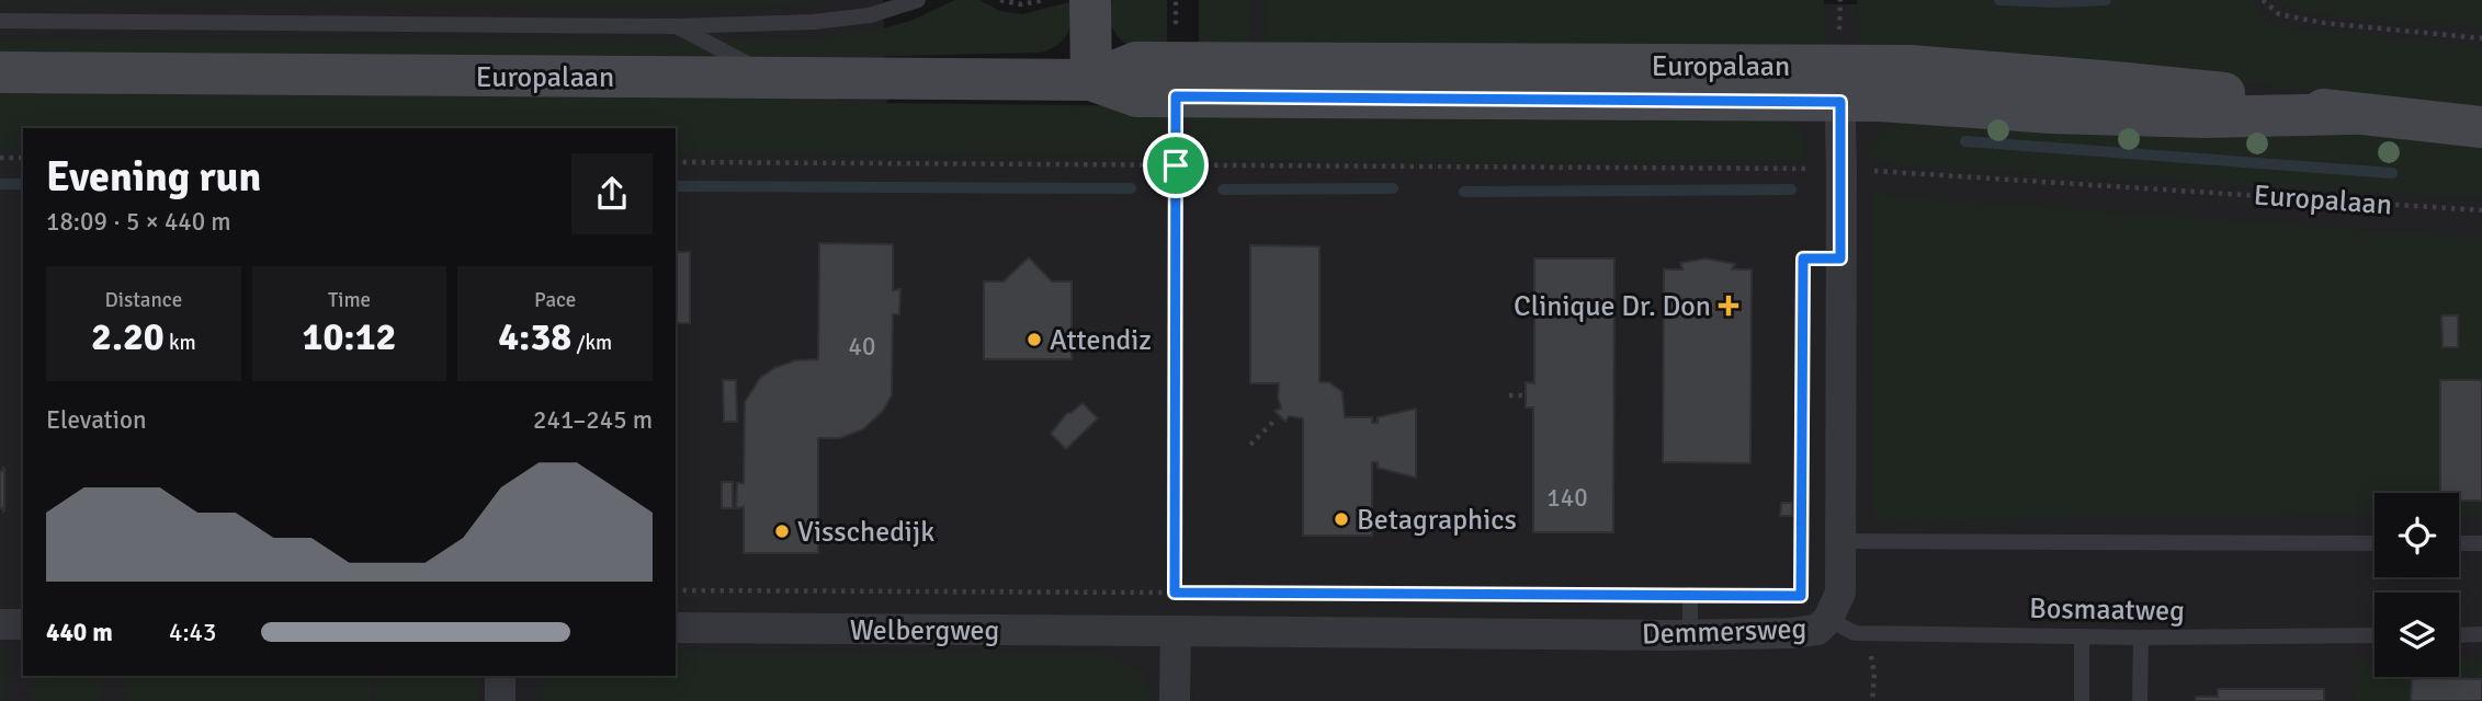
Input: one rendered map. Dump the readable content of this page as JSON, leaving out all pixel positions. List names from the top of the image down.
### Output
{
  "streets": {
    "street": ["Europalaan", "Welbergweg", "Demmersweg"],
    "lane": ["Bosmaatweg"]
  },
  "crossings": [
    ["Europalaan", "Demmersweg"],
    ["Bosmaatweg", "Demmersweg"],
    ["Welbergweg", "Demmersweg"]
  ],
  "places": {
    "health": ["Clinique Dr. Don"],
    "other": ["Attendiz", "Betagraphics", "Visschedijk"]
  },
  "house_numbers": ["40", "140"],
  "page": {
    "heading": ["Evening run", "18:09 · 5 × 440 m"],
    "stats": [
      ["Distance", "2.20 km"],
      ["Time", "10:12"],
      ["Pace", "4:38 /km"]
    ],
    "chart": ["Elevation", "241–245 m"],
    "list": [
      {
        "name": "440 m",
        "note": "4:43"
      }
    ]
  }
}
